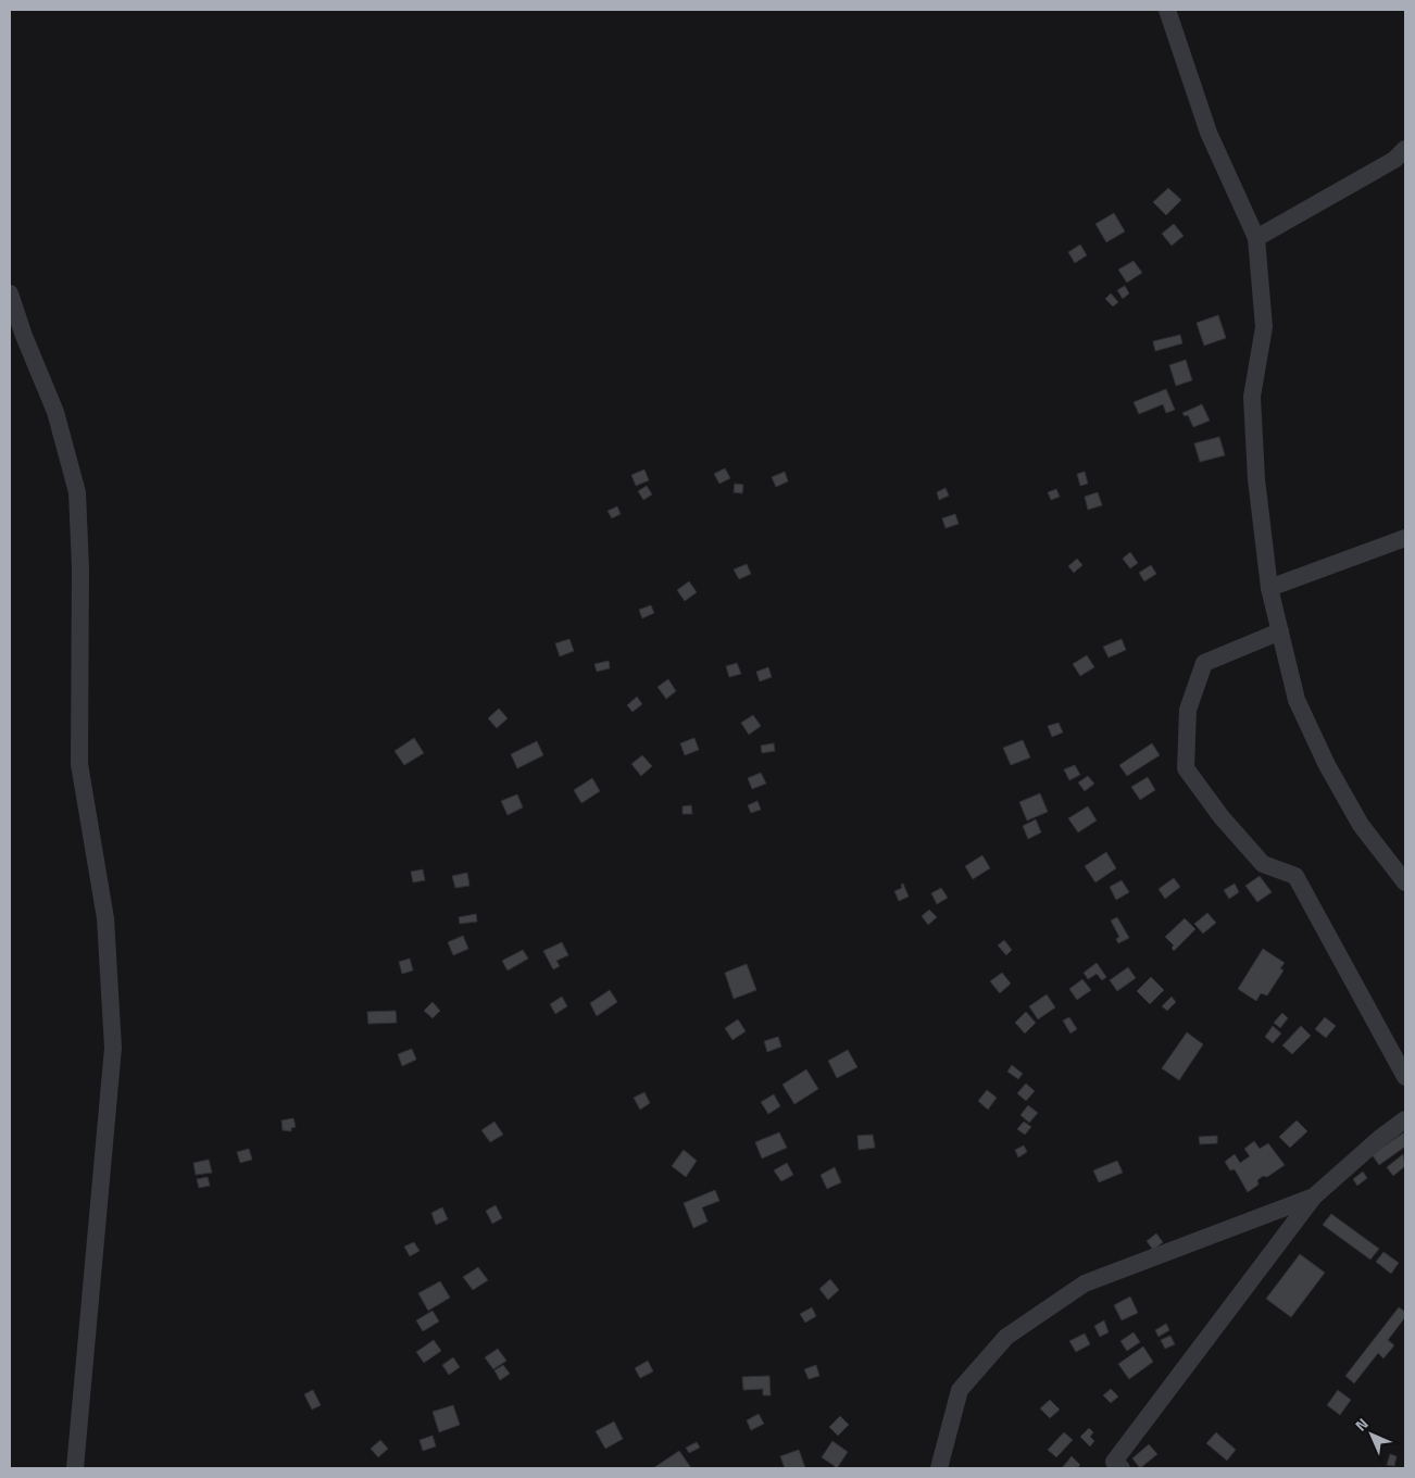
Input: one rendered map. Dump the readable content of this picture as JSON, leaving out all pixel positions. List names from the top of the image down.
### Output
{
  "north": "top left"
}
